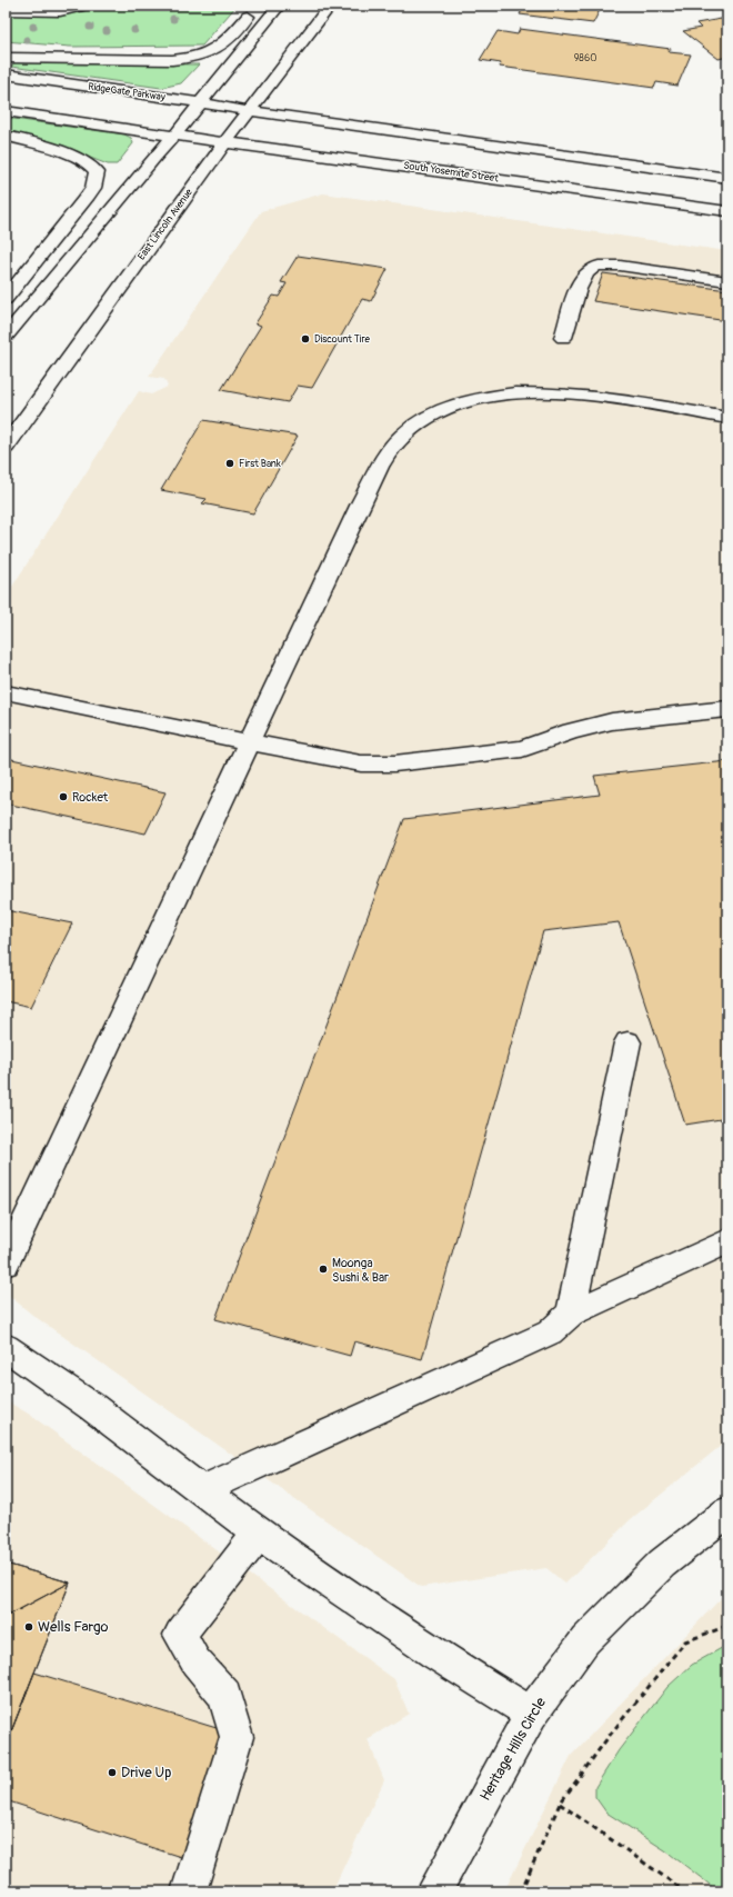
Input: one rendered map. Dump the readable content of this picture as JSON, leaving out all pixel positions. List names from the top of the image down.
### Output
{
  "streets": {
    "main road": [
      "RidgeGate Parkway",
      "South Yosemite Street",
      "East Lincoln Avenue",
      "Heritage Hills Circle"
    ]
  },
  "crossings": [
    ["RidgeGate Parkway", "East Lincoln Avenue"],
    ["South Yosemite Street", "East Lincoln Avenue"]
  ],
  "places": [
    "Discount Tire",
    "First Bank",
    "Rocket",
    "Moonga Sushi & Bar",
    "Wells Fargo",
    "Drive Up"
  ],
  "house_numbers": ["9860"]
}
